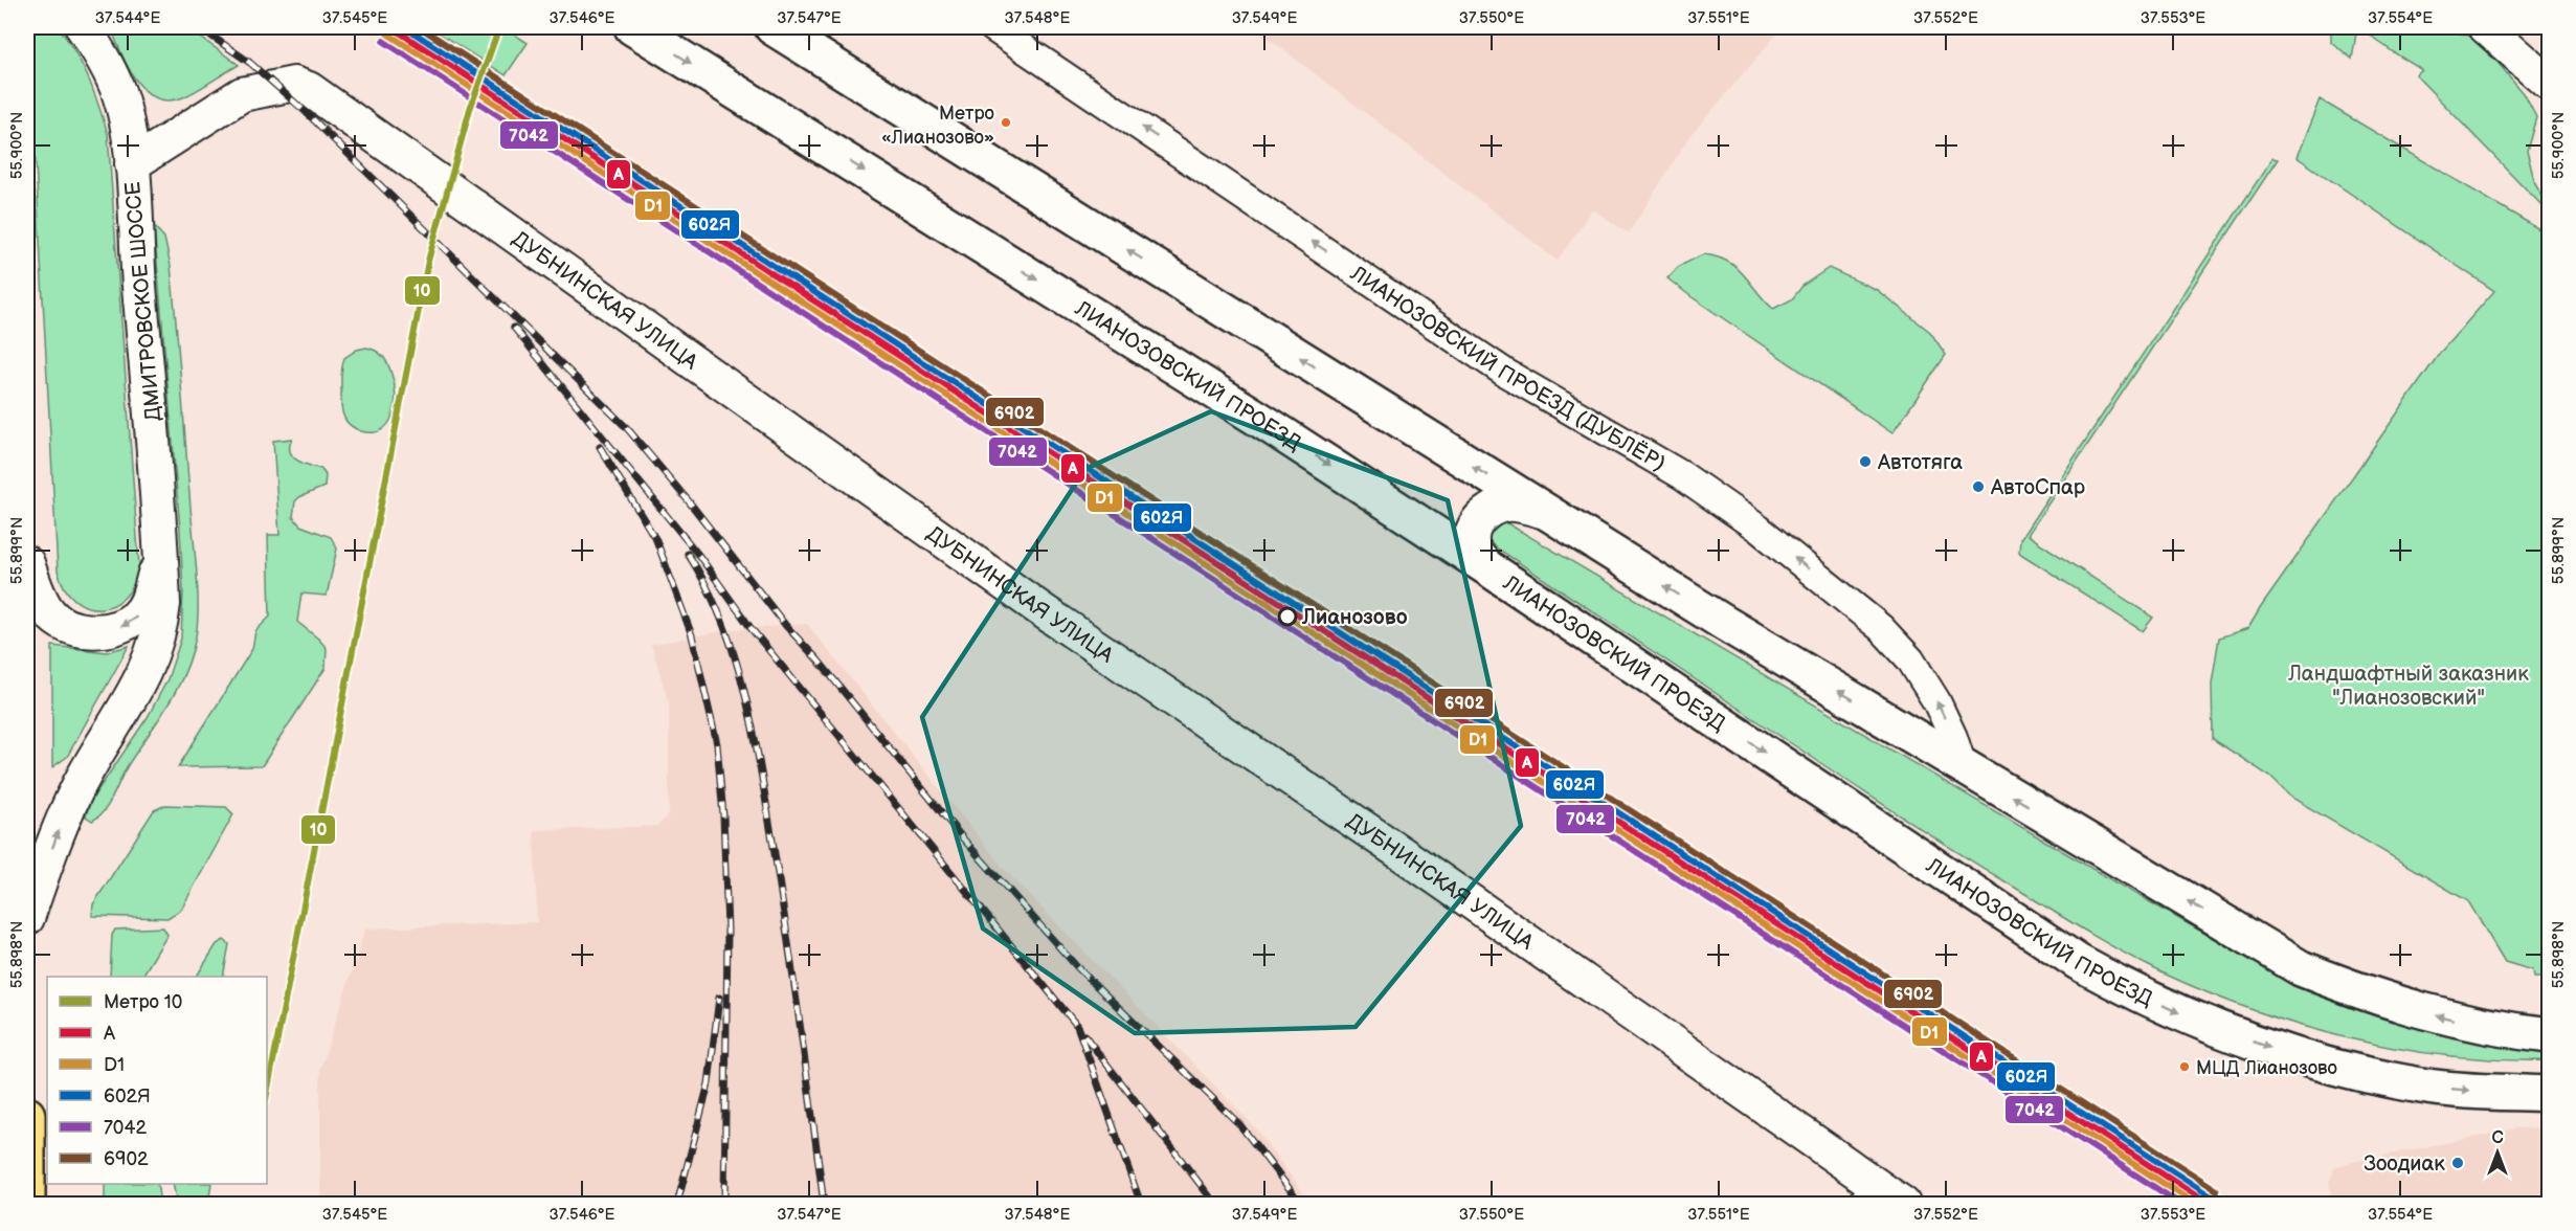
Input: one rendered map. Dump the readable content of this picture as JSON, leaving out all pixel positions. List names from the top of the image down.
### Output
{
  "streets": {
    "main road": ["ЛИАНОЗОВСКИЙ ПРОЕЗД"],
    "street": ["ДУБНИНСКАЯ УЛИЦА", "ДМИТРОВСКОЕ ШОССЕ", "ЛИАНОЗОВСКИЙ ПРОЕЗД (ДУБЛЁР)"]
  },
  "crossings": [
    ["ДУБНИНСКАЯ УЛИЦА", "ДМИТРОВСКОЕ ШОССЕ"]
  ],
  "one_way": ["ЛИАНОЗОВСКИЙ ПРОЕЗД (ДУБЛЁР)"],
  "parks": ["Ландшафтный заказник \"Лианозовский\""],
  "places": [
    "Метро «Лианозово»",
    "Автотяга",
    "АвтоСпар",
    "Лианозово",
    "МЦД Лианозово",
    "Зоодиак"
  ],
  "lines": [
    "metro line 10",
    "transit line A",
    "transit line 602Я",
    "transit line 6902",
    "transit line D1",
    "transit line 7042"
  ],
  "legend": [
    "Метро 10",
    "A",
    "D1",
    "602Я",
    "7042",
    "6902"
  ],
  "north": "top",
  "coordinates": [
    "37.544°E",
    "37.545°E",
    "37.546°E",
    "37.547°E",
    "37.548°E",
    "37.549°E",
    "37.550°E",
    "37.551°E",
    "37.552°E",
    "37.553°E",
    "37.554°E",
    "55.900°N",
    "55.899°N",
    "55.898°N"
  ]
}
